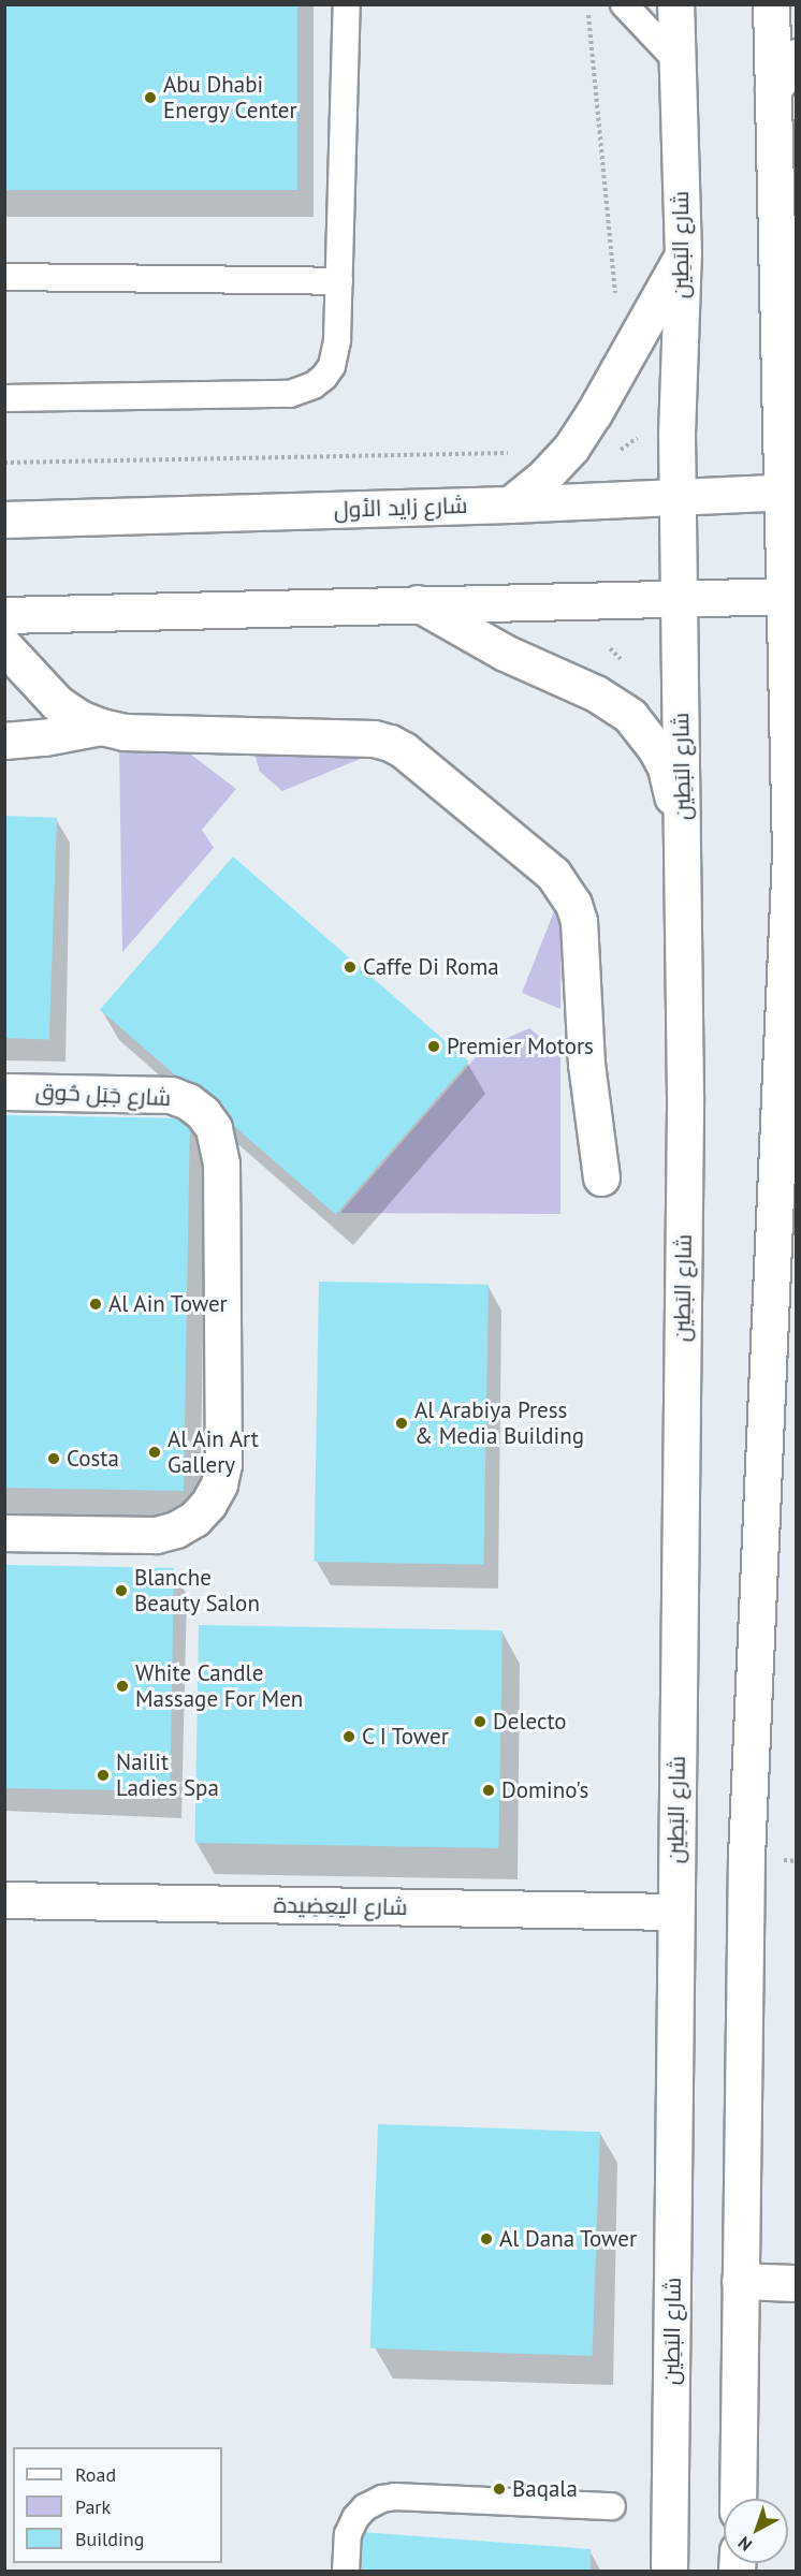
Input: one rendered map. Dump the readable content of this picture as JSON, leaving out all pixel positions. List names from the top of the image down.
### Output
{
  "streets": {
    "main road": [
      "شارع البَطِين",
      "شارع زايد الأول",
      "شارع جَبَل حُوق",
      "شارع اليعِضِيدة"
    ]
  },
  "crossings": [
    ["شارع البَطِين", "شارع زايد الأول"],
    ["شارع البَطِين", "شارع اليعِضِيدة"]
  ],
  "places": [
    "Abu Dhabi Energy Center",
    "Caffe Di Roma",
    "Premier Motors",
    "Al Ain Tower",
    "Al Arabiya Press & Media Building",
    "Al Ain Art Gallery",
    "Costa",
    "Blanche Beauty Salon",
    "White Candle Massage For Men",
    "Delecto",
    "C I Tower",
    "Nailit Ladies Spa",
    "Domino's",
    "Al Dana Tower",
    "Baqala"
  ],
  "legend": ["Road", "Park", "Building"],
  "north": "bottom left"
}
